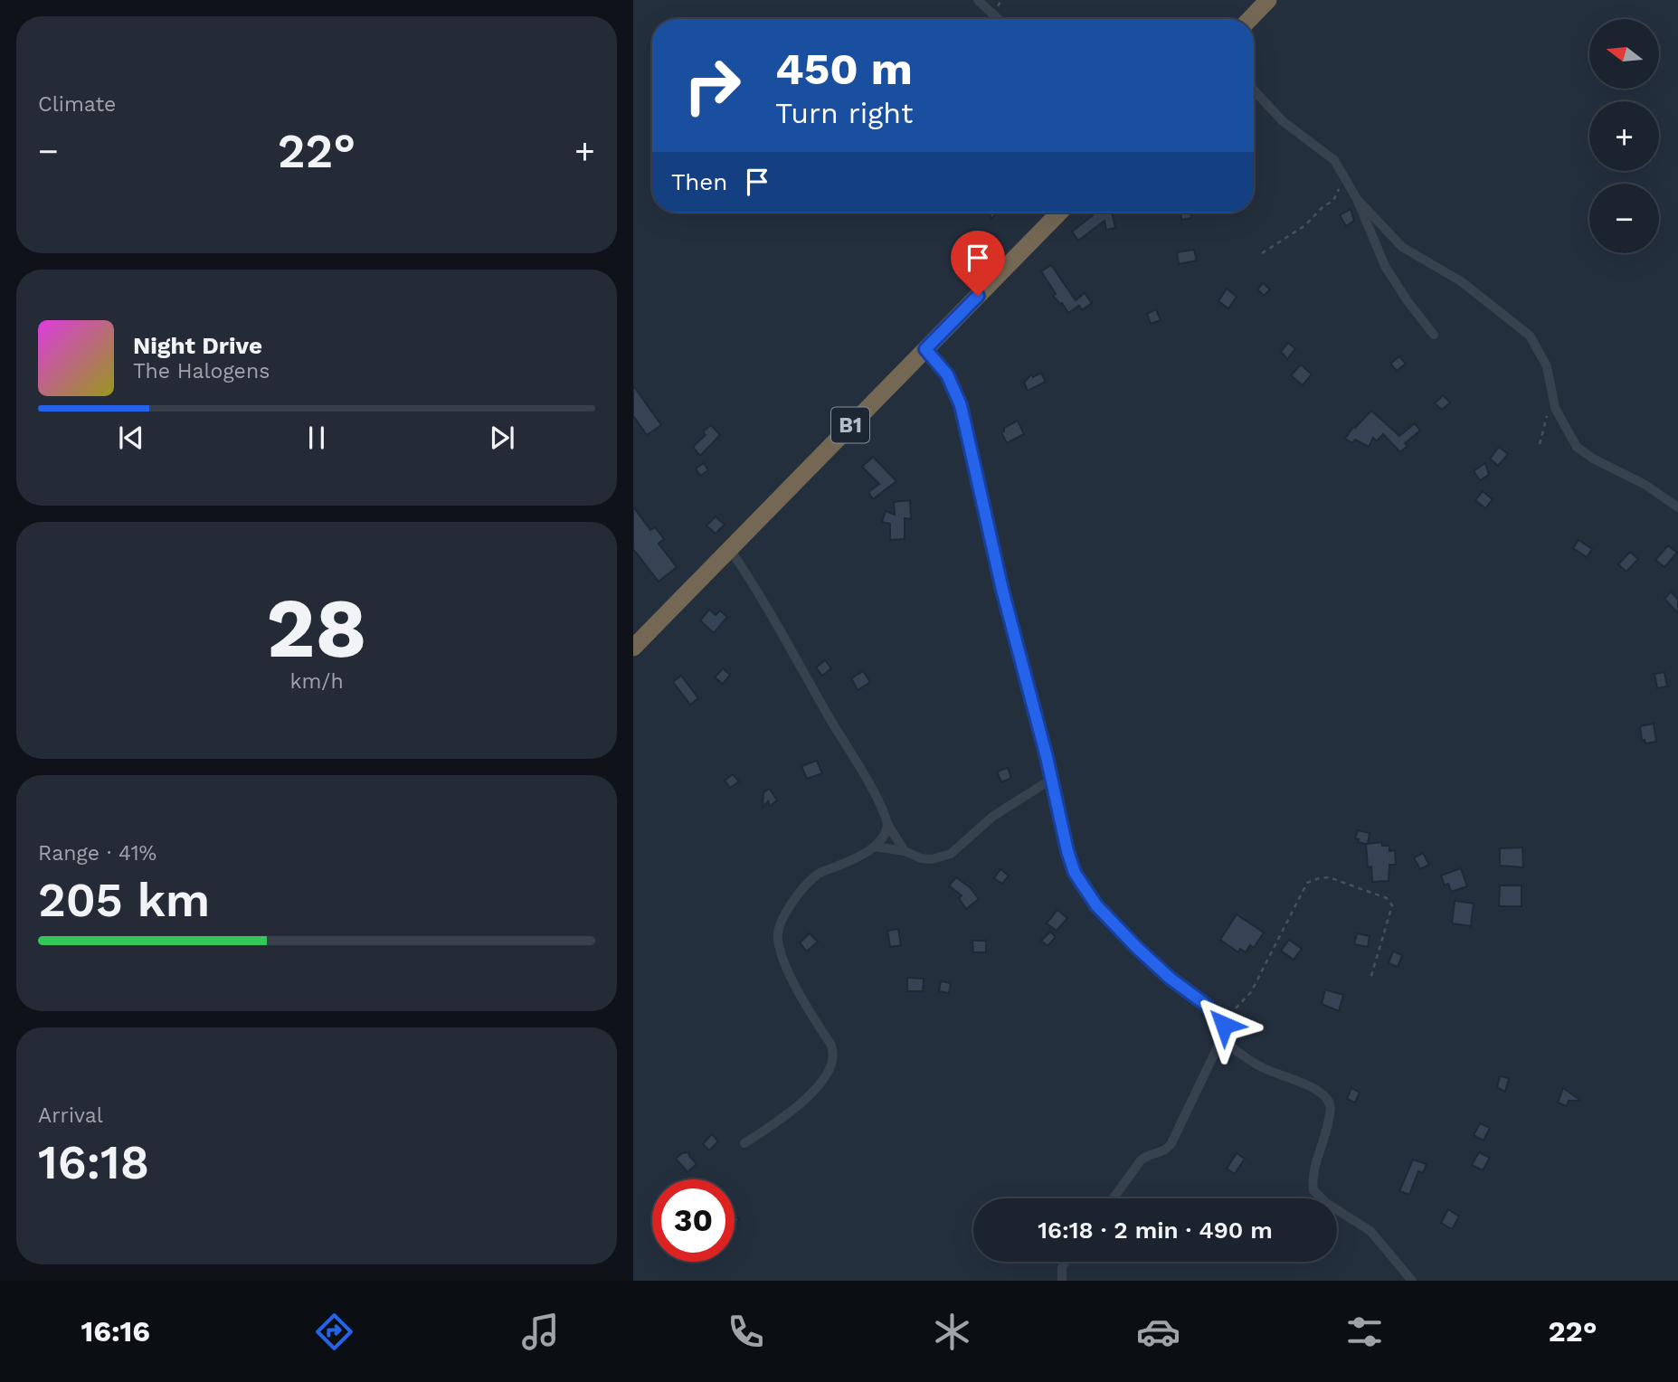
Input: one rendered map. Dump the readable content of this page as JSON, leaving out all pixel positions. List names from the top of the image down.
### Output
{
  "streets": {
    "highway": ["B1"]
  },
  "north": "left",
  "page": {
    "tile": [
      "Climate",
      ["28", "km/h"],
      ["Range · 41%", "205 km"],
      ["Arrival", "16:18"]
    ],
    "map_buttons": ["+", "−"],
    "turn": ["450 m", "Turn right"],
    "heat": ["−", "22°", "+"],
    "then": "Then",
    "song": ["Night Drive", "The Halogens"],
    "limit": "30",
    "trip": "16:18 · 2 min · 490 m",
    "tabs": ["16:16", "22°"]
  }
}
